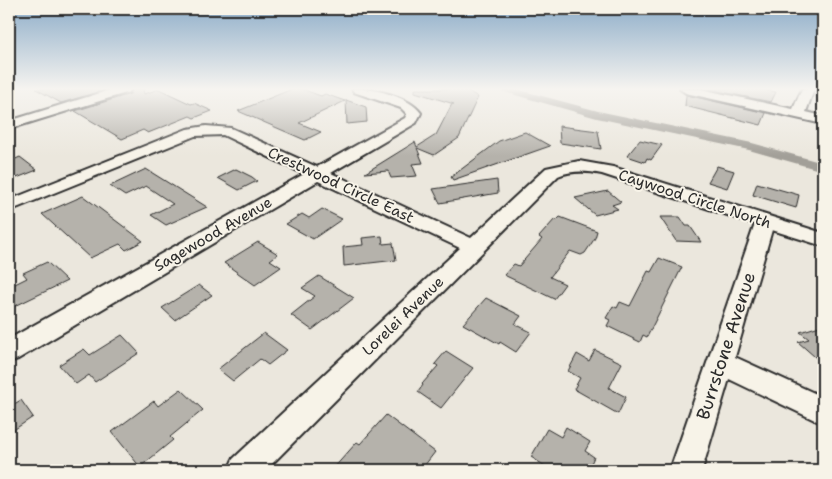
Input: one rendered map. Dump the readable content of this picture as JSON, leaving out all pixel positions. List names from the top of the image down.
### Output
{
  "streets": {
    "street": [
      "Crestwood Circle East",
      "Caywood Circle North",
      "Sagewood Avenue",
      "Lorelei Avenue",
      "Burrstone Avenue"
    ]
  },
  "crossings": [
    ["Crestwood Circle East", "Sagewood Avenue"],
    ["Crestwood Circle East", "Lorelei Avenue"],
    ["Caywood Circle North", "Lorelei Avenue"],
    ["Caywood Circle North", "Burrstone Avenue"]
  ]
}
